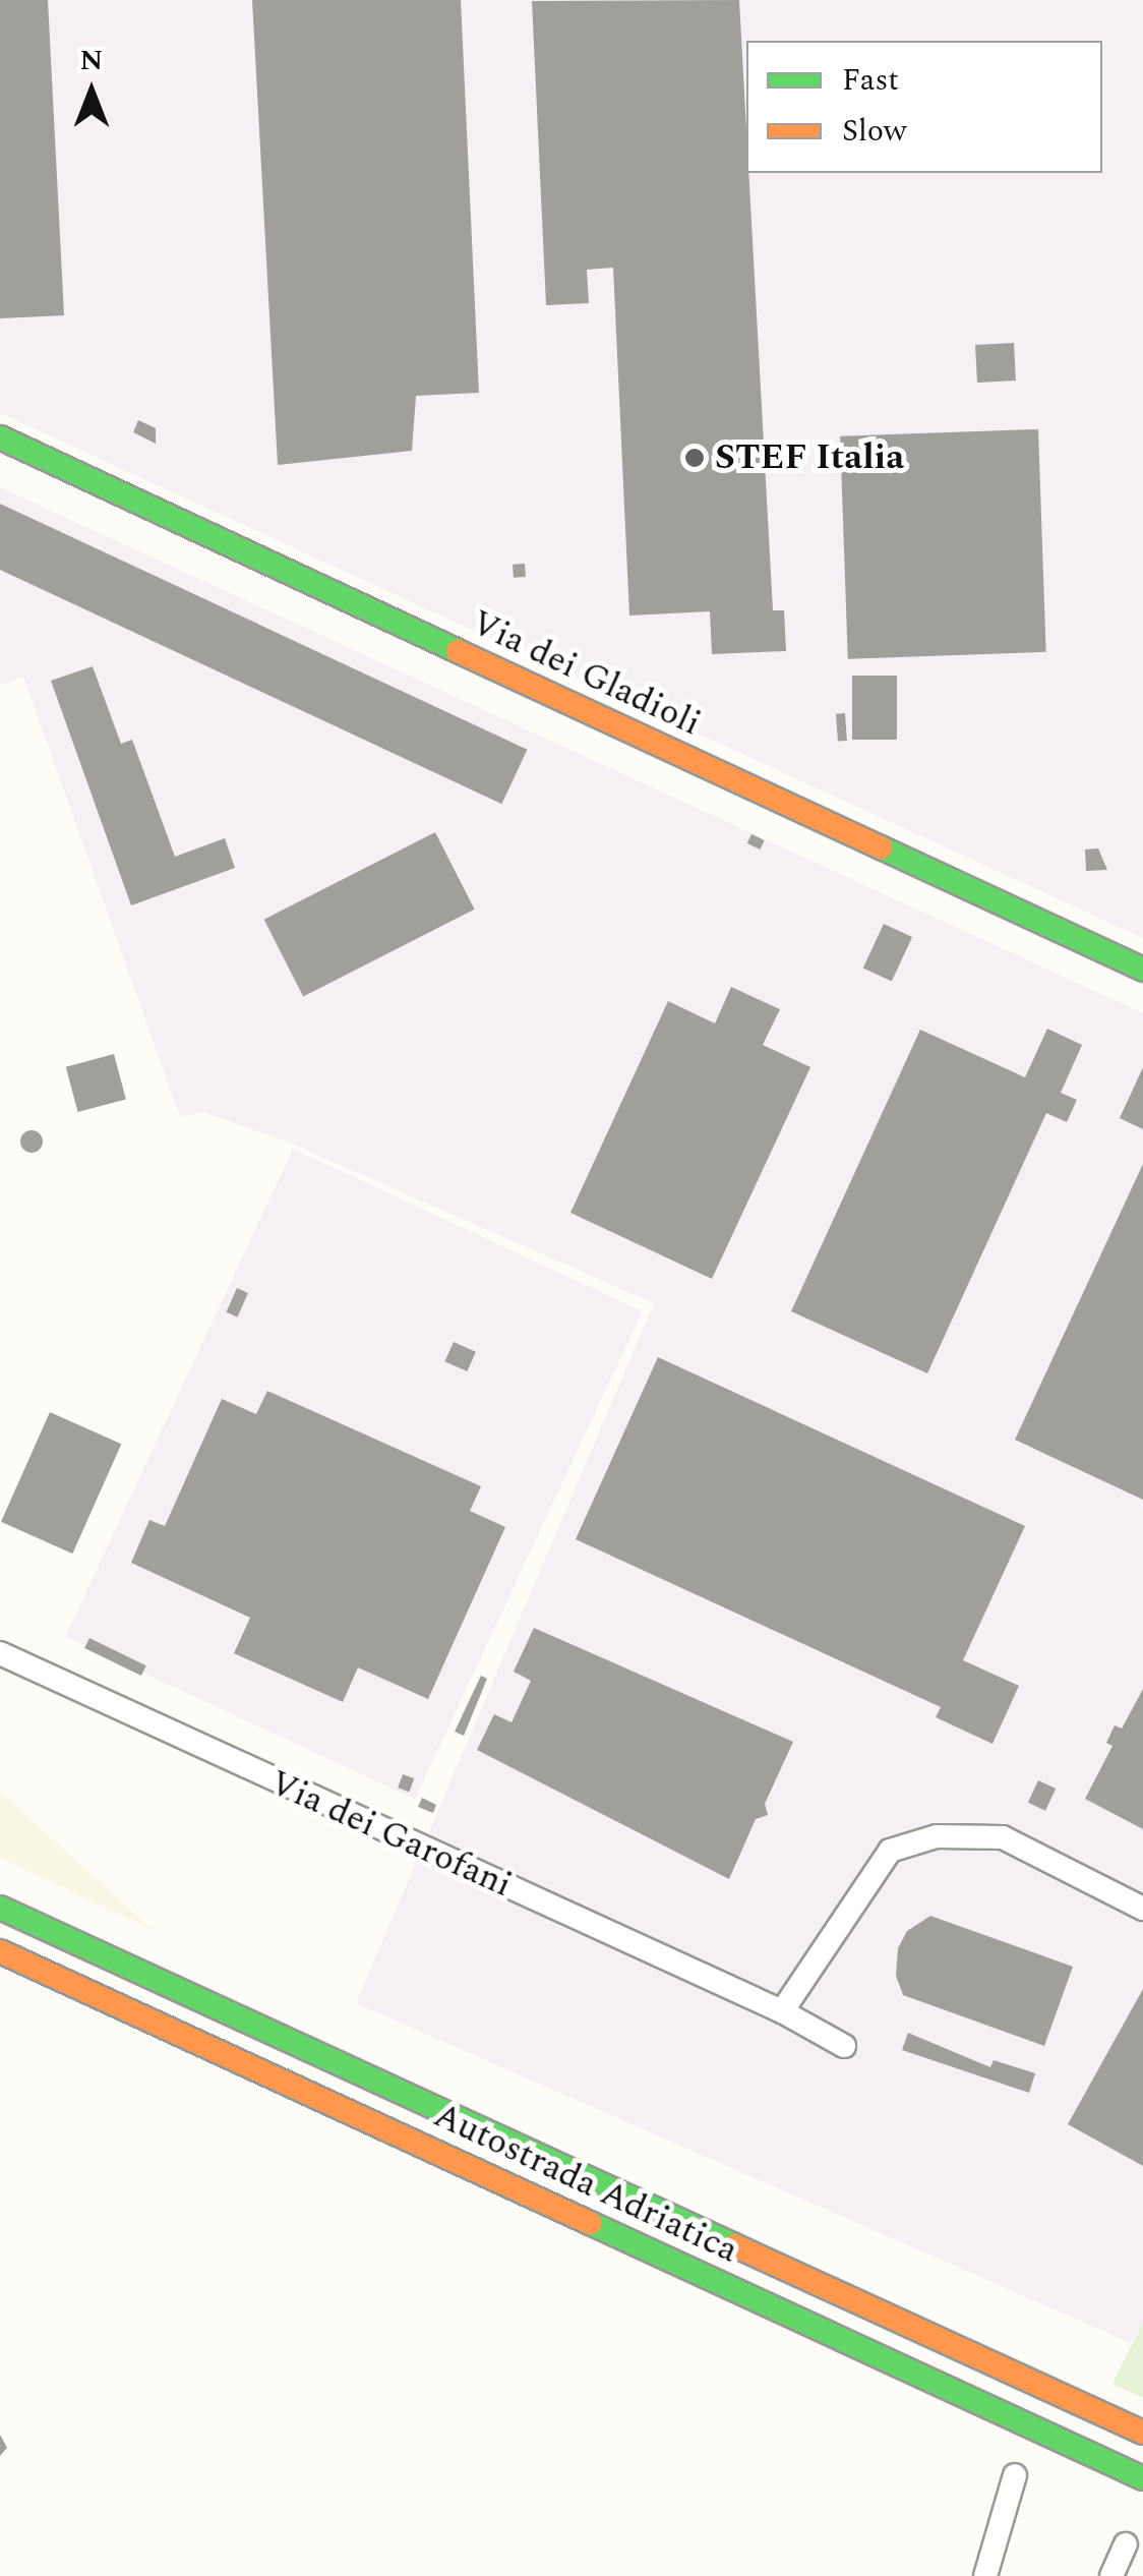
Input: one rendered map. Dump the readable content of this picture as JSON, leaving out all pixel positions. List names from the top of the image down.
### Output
{
  "streets": {
    "main road": ["Via dei Gladioli", "Autostrada Adriatica"],
    "street": ["Via dei Garofani"]
  },
  "places": ["STEF Italia"],
  "legend": ["Fast", "Slow"],
  "north": "top"
}
